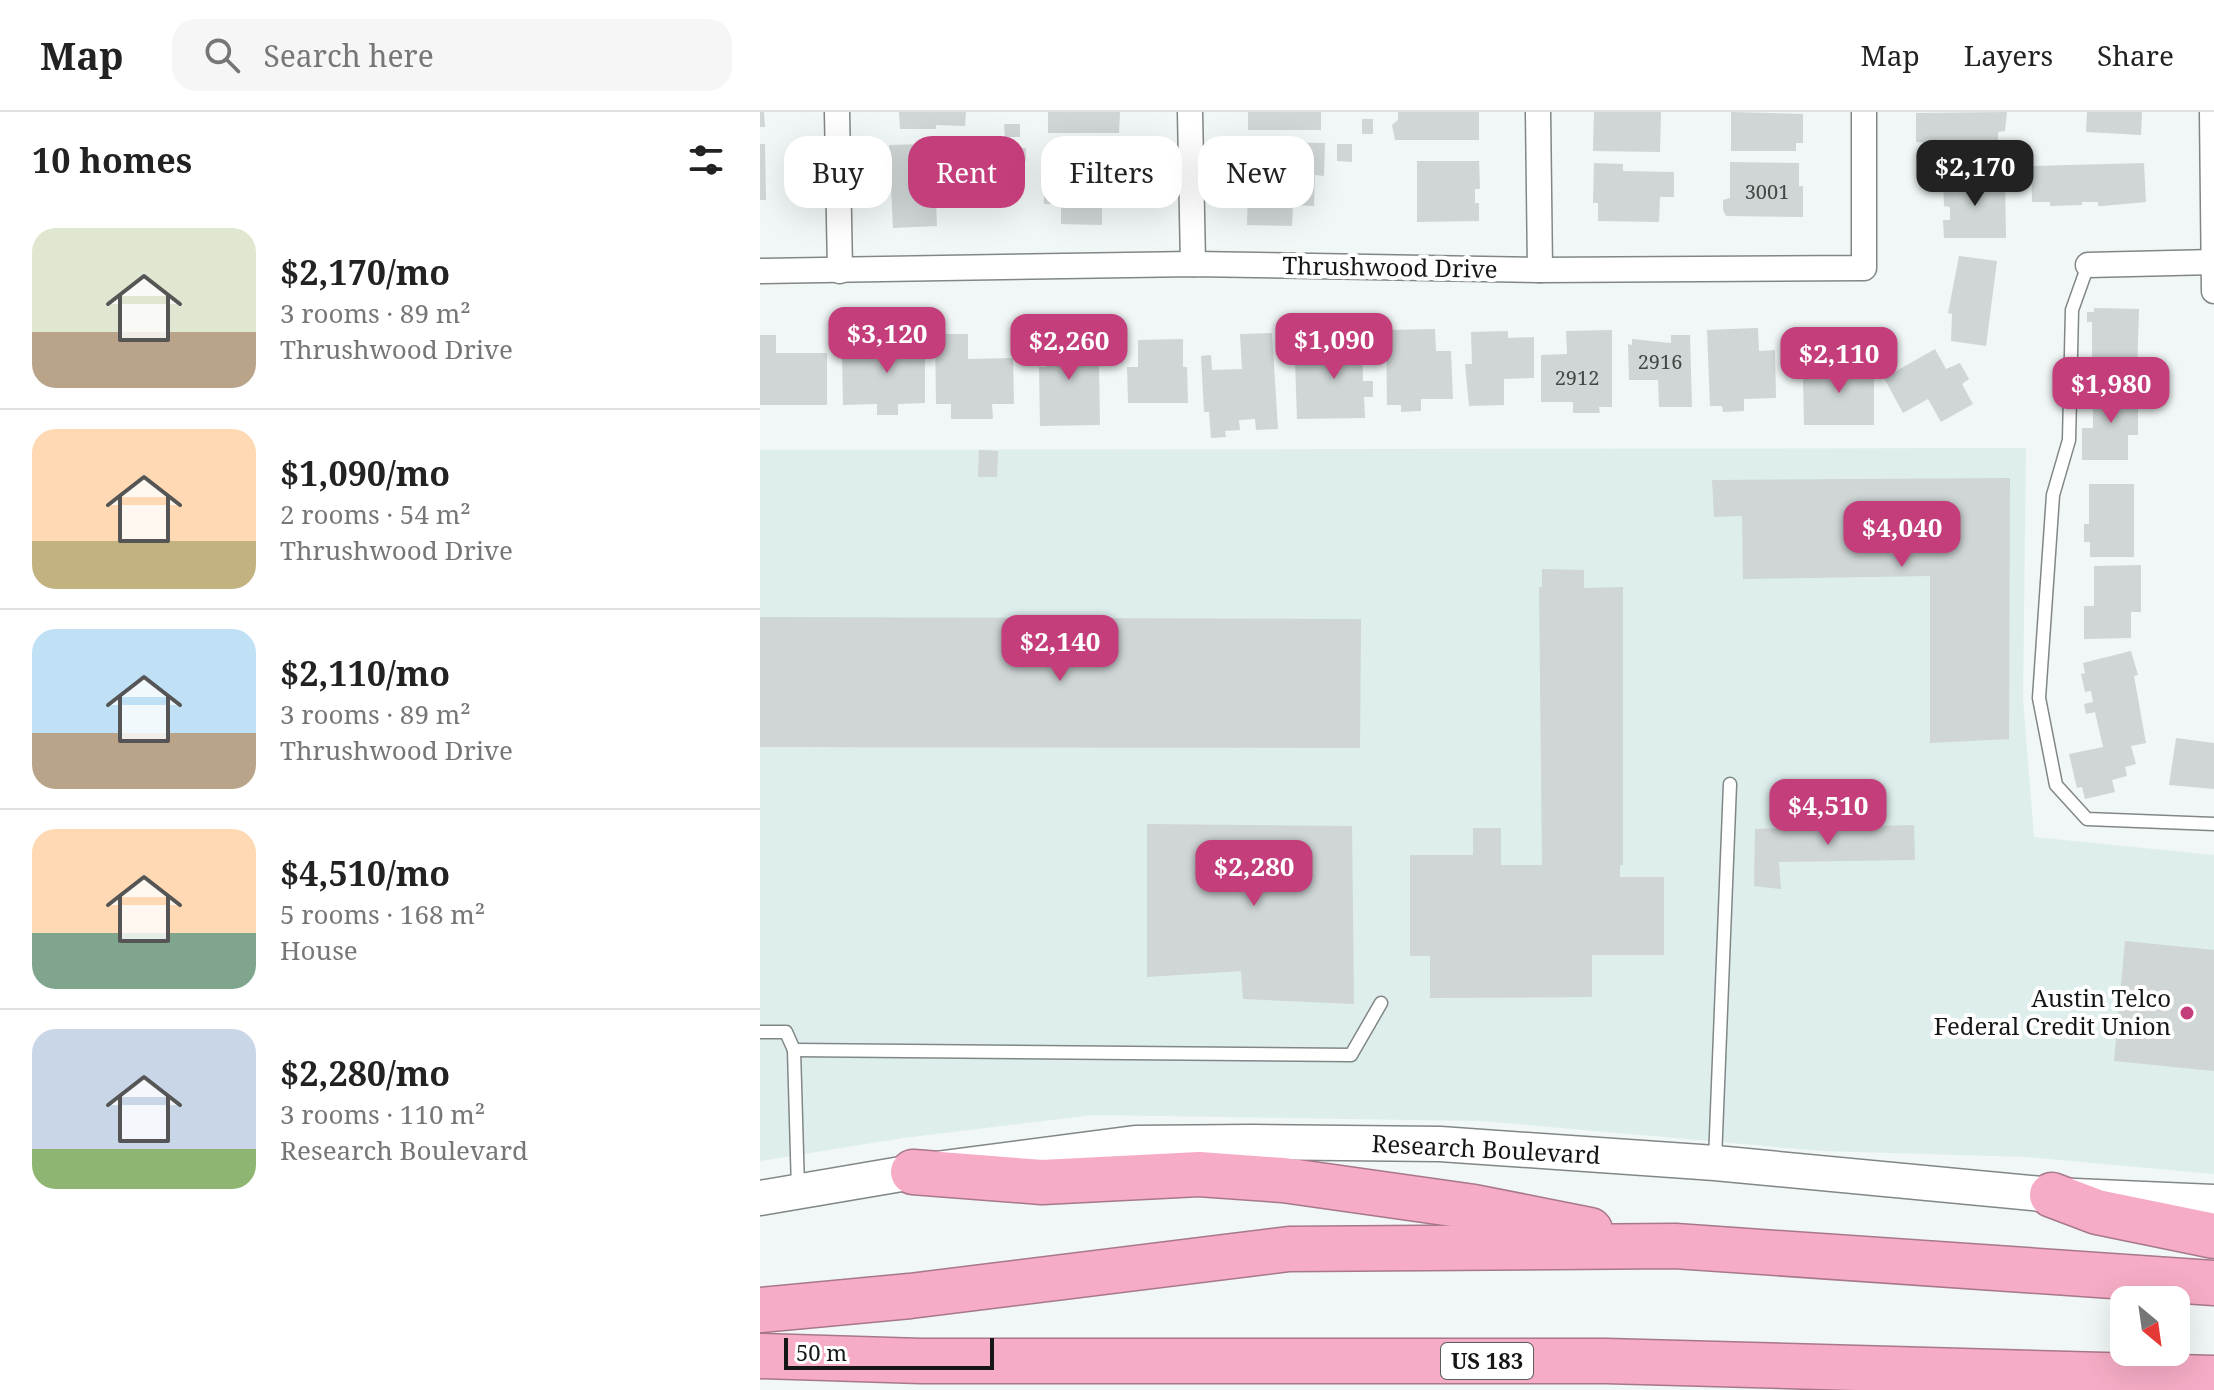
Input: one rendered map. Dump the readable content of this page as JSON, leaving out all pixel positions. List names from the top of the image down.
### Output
{
  "streets": {
    "highway": ["US 183"],
    "main road": ["Research Boulevard"],
    "street": ["Thrushwood Drive"]
  },
  "places": ["Austin Telco Federal Credit Union"],
  "house_numbers": ["3001", "2916", "2912"],
  "scale_bar": "50 m",
  "north": "bottom right",
  "page": {
    "header": "Map",
    "search": "Search here",
    "nav": ["Map", "Layers", "Share"],
    "heading": "10 homes",
    "chip": [
      "Buy",
      "Rent",
      "Filters",
      "New"
    ],
    "price": [
      "$2,170",
      "$3,120",
      "$1,090",
      "$2,260",
      "$2,110",
      "$1,980",
      "$4,040",
      "$2,140",
      "$4,510",
      "$2,280"
    ],
    "list": [
      {
        "name": "$2,170/mo",
        "note": "3 rooms · 89 m² · Thrushwood Drive"
      },
      {
        "name": "$1,090/mo",
        "note": "2 rooms · 54 m² · Thrushwood Drive"
      },
      {
        "name": "$2,110/mo",
        "note": "3 rooms · 89 m² · Thrushwood Drive"
      },
      {
        "name": "$4,510/mo",
        "note": "5 rooms · 168 m² · House"
      },
      {
        "name": "$2,280/mo",
        "note": "3 rooms · 110 m² · Research Boulevard"
      }
    ],
    "scale": "50 m"
  }
}
